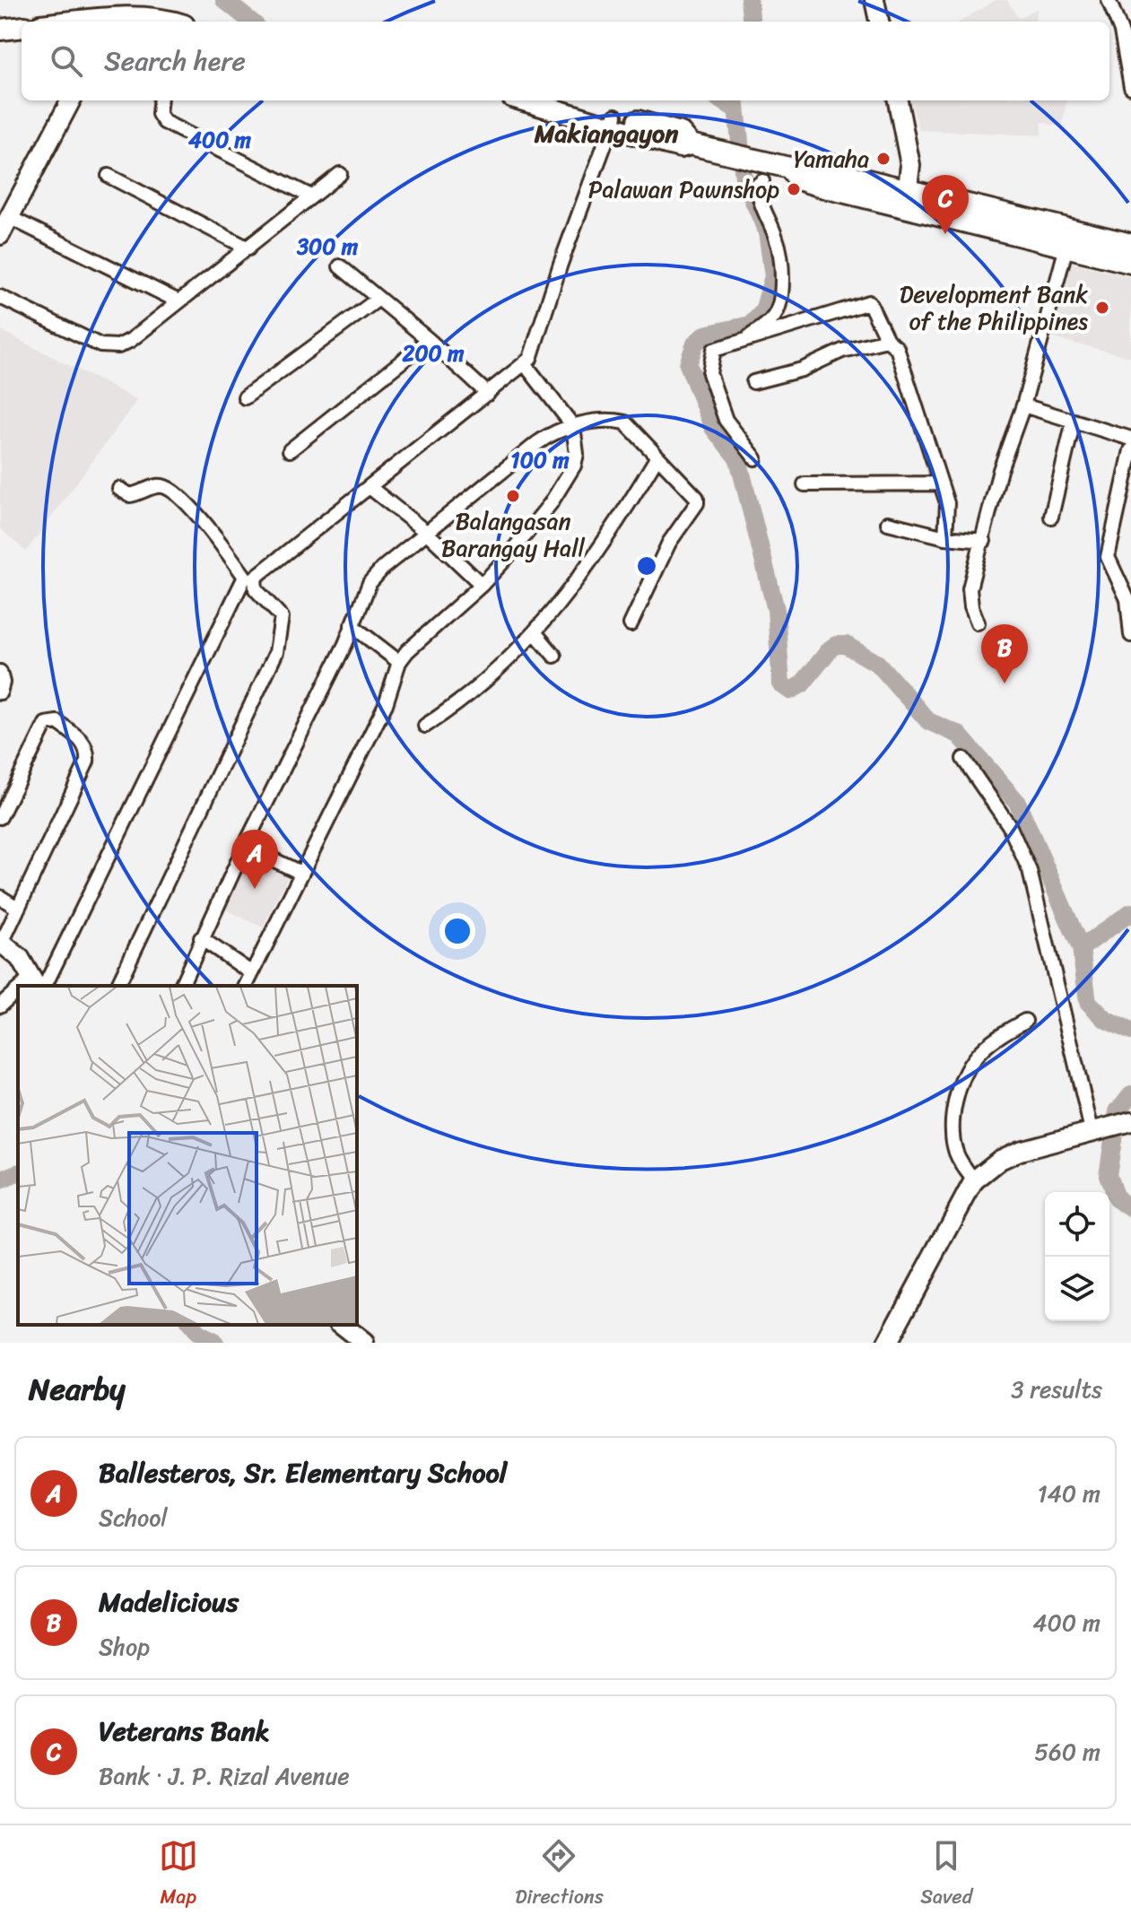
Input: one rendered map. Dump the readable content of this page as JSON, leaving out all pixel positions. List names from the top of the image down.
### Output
{
  "districts": ["Makiangayon"],
  "places": [
    "Yamaha",
    "Palawan Pawnshop",
    "Development Bank of the Philippines",
    "Balangasan Barangay Hall"
  ],
  "page": {
    "search": "Search here",
    "pins": ["C", "B", "A"],
    "heading": ["Nearby", "3 results"],
    "list": [
      {
        "mark": "A",
        "name": "Ballesteros, Sr. Elementary School",
        "note": "School",
        "value": "140 m"
      },
      {
        "mark": "B",
        "name": "Madelicious",
        "note": "Shop",
        "value": "400 m"
      },
      {
        "mark": "C",
        "name": "Veterans Bank",
        "note": "Bank · J. P. Rizal Avenue",
        "value": "560 m"
      }
    ],
    "nav": ["Map", "Directions", "Saved"]
  },
  "rings": [
    "400 m",
    "300 m",
    "200 m",
    "100 m"
  ]
}
